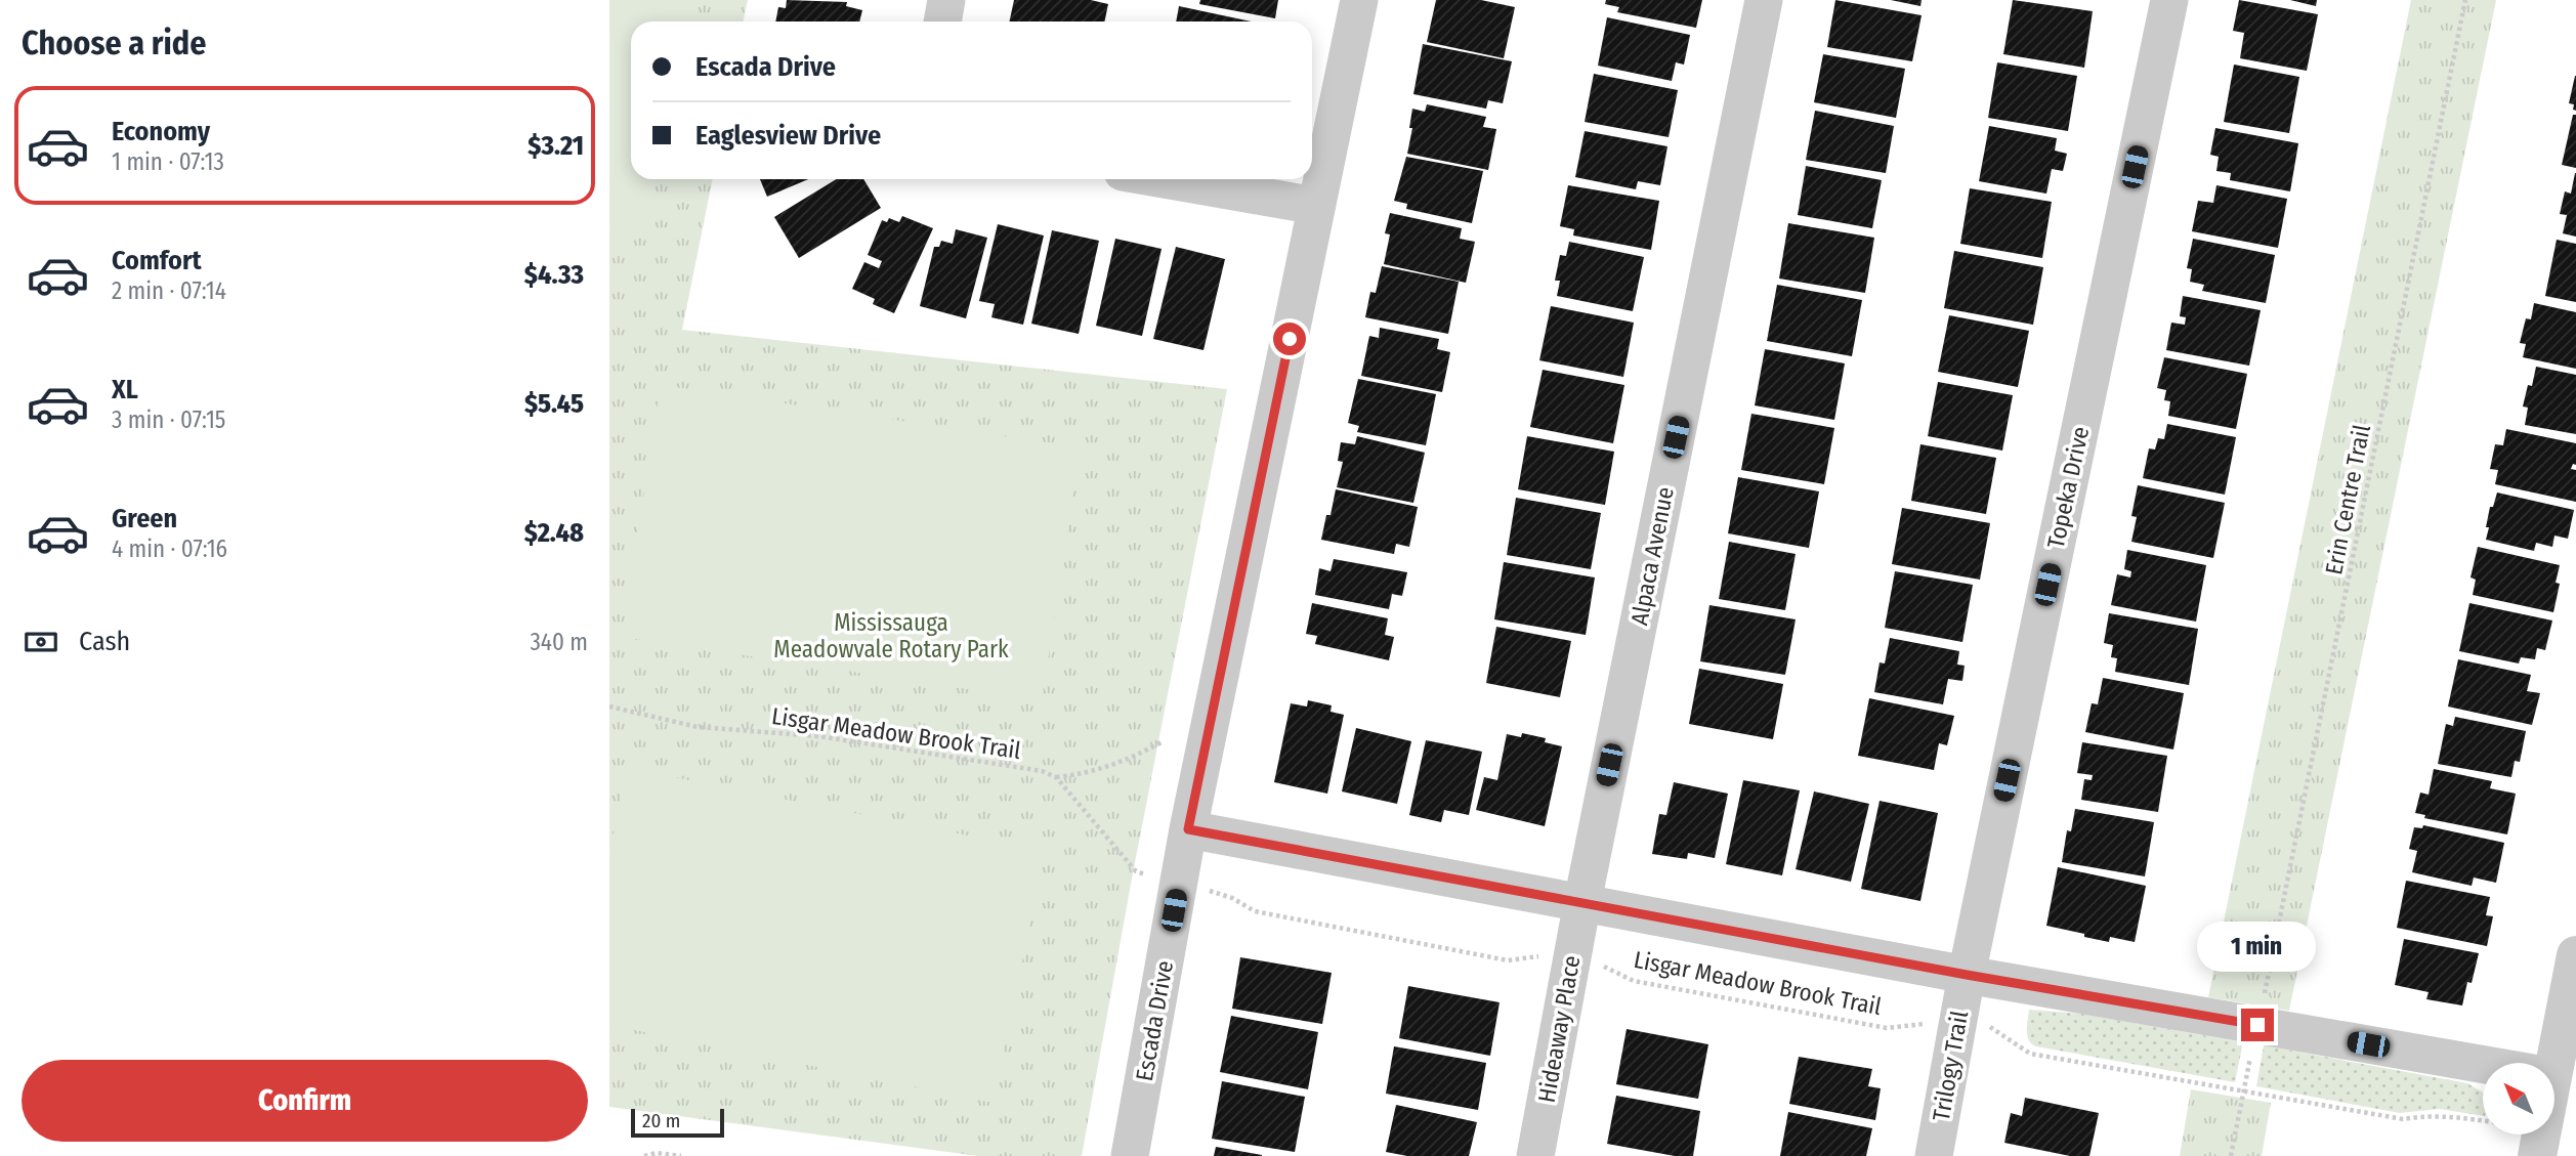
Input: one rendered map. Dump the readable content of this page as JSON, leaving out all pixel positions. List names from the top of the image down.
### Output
{
  "streets": {
    "street": [
      "Topeka Drive",
      "Alpaca Avenue",
      "Escada Drive",
      "Hideaway Place",
      "Trilogy Trail"
    ],
    "path": ["Erin Centre Trail", "Lisgar Meadow Brook Trail"]
  },
  "crossings": [
    ["Topeka Drive", "Trilogy Trail"],
    ["Alpaca Avenue", "Hideaway Place"],
    ["Lisgar Meadow Brook Trail", "Escada Drive"],
    ["Lisgar Meadow Brook Trail", "Hideaway Place"],
    ["Lisgar Meadow Brook Trail", "Trilogy Trail"]
  ],
  "parks": ["Mississauga Meadowvale Rotary Park"],
  "scale_bar": "20 m",
  "north": "top left",
  "page": {
    "heading": "Choose a ride",
    "banner": ["Escada Drive", "Eaglesview Drive"],
    "list": [
      {
        "name": "Economy",
        "note": "1 min · 07:13",
        "value": "$3.21"
      },
      {
        "name": "Comfort",
        "note": "2 min · 07:14",
        "value": "$4.33"
      },
      {
        "name": "XL",
        "note": "3 min · 07:15",
        "value": "$5.45"
      },
      {
        "name": "Green",
        "note": "4 min · 07:16",
        "value": "$2.48"
      }
    ],
    "pay": ["Cash", "340 m"],
    "bubble": "1 min",
    "buttons": "Confirm",
    "scale": "20 m"
  }
}
